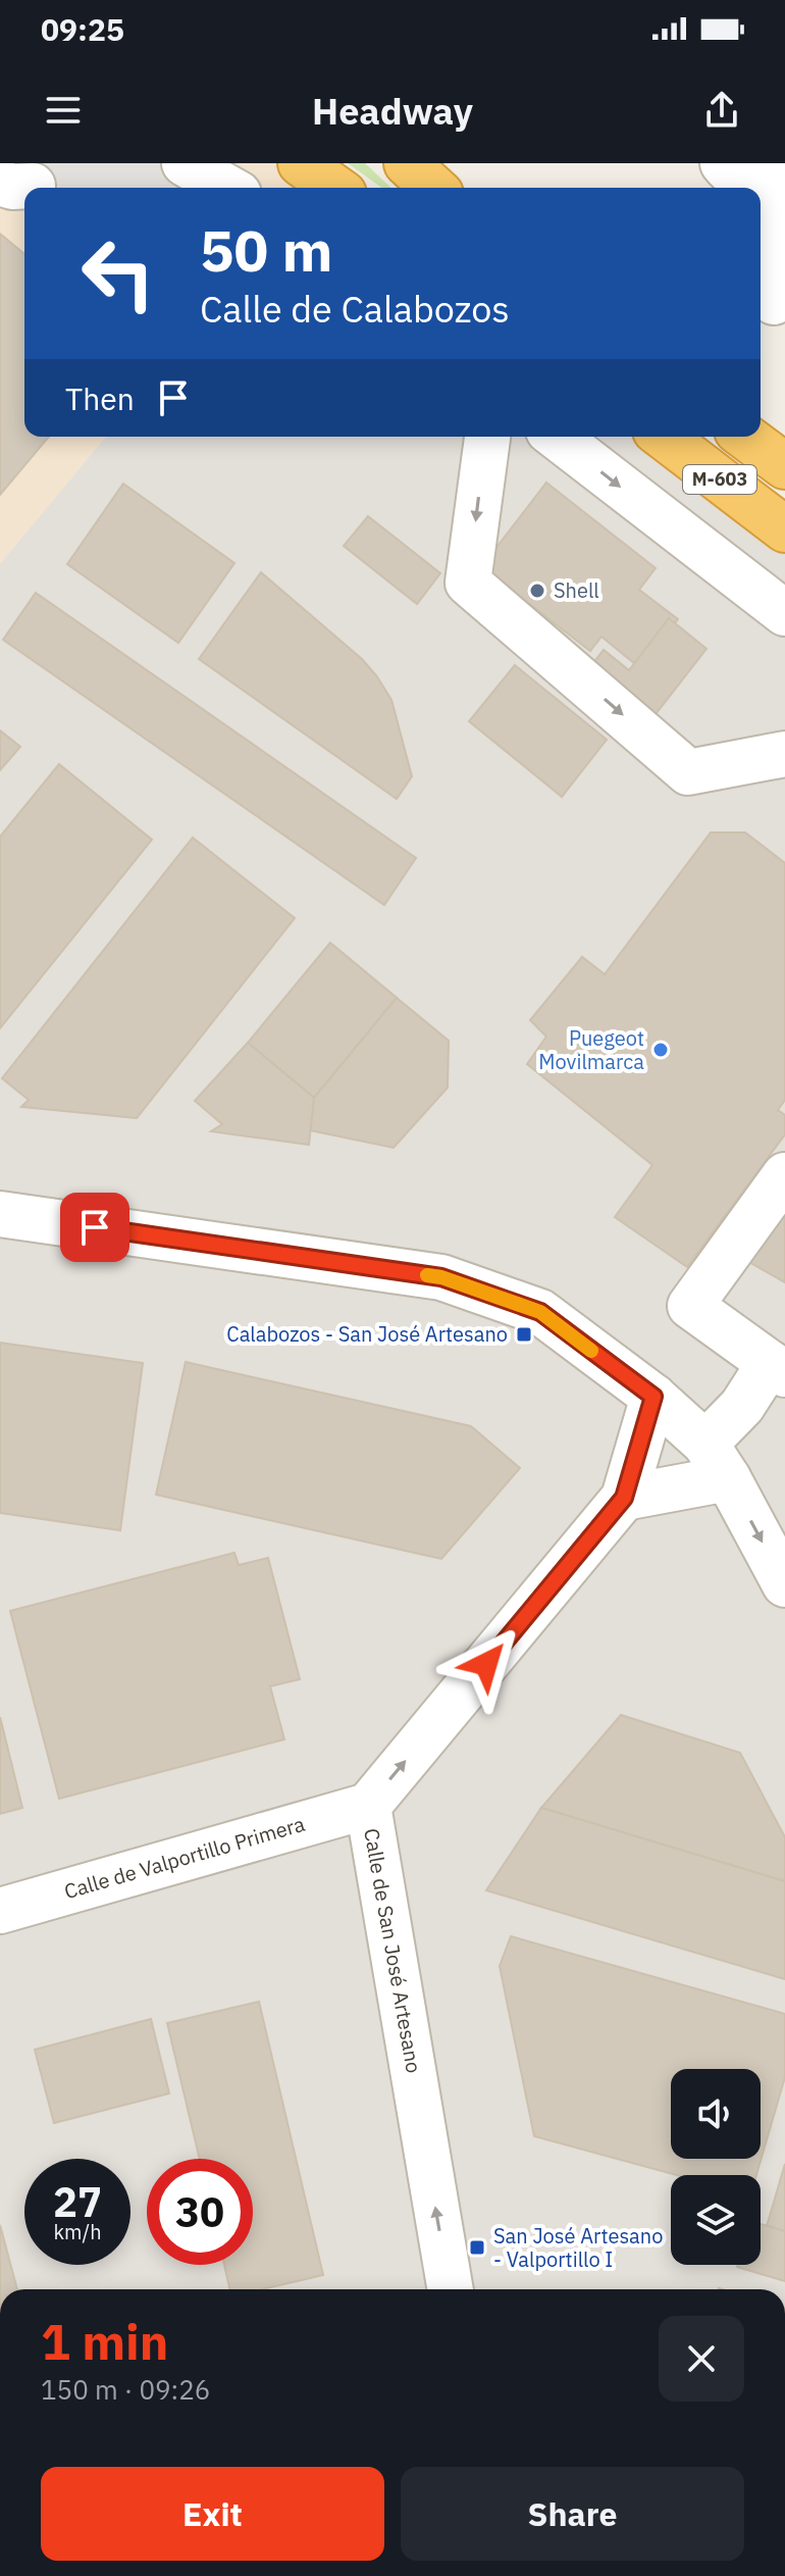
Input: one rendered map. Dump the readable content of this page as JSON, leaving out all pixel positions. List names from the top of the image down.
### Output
{
  "streets": {
    "highway": ["M-603"],
    "street": ["Calle de Valportillo Primera", "Calle de San José Artesano"]
  },
  "crossings": [
    ["Calle de Valportillo Primera", "Calle de San José Artesano"]
  ],
  "one_way": ["Calle de San José Artesano"],
  "places": {
    "other": ["Shell", "Puegeot Movilmarca"],
    "transit": ["Calabozos - San José Artesano", "San José Artesano - Valportillo I"]
  },
  "page": {
    "status": "09:25",
    "header": "Headway",
    "turn": ["50 m", "Calle de Calabozos"],
    "then": "Then",
    "speed": "27 km/h",
    "limit": "30",
    "heading": ["1 min", "150 m · 09:26"],
    "buttons": ["Exit", "Share"]
  }
}
